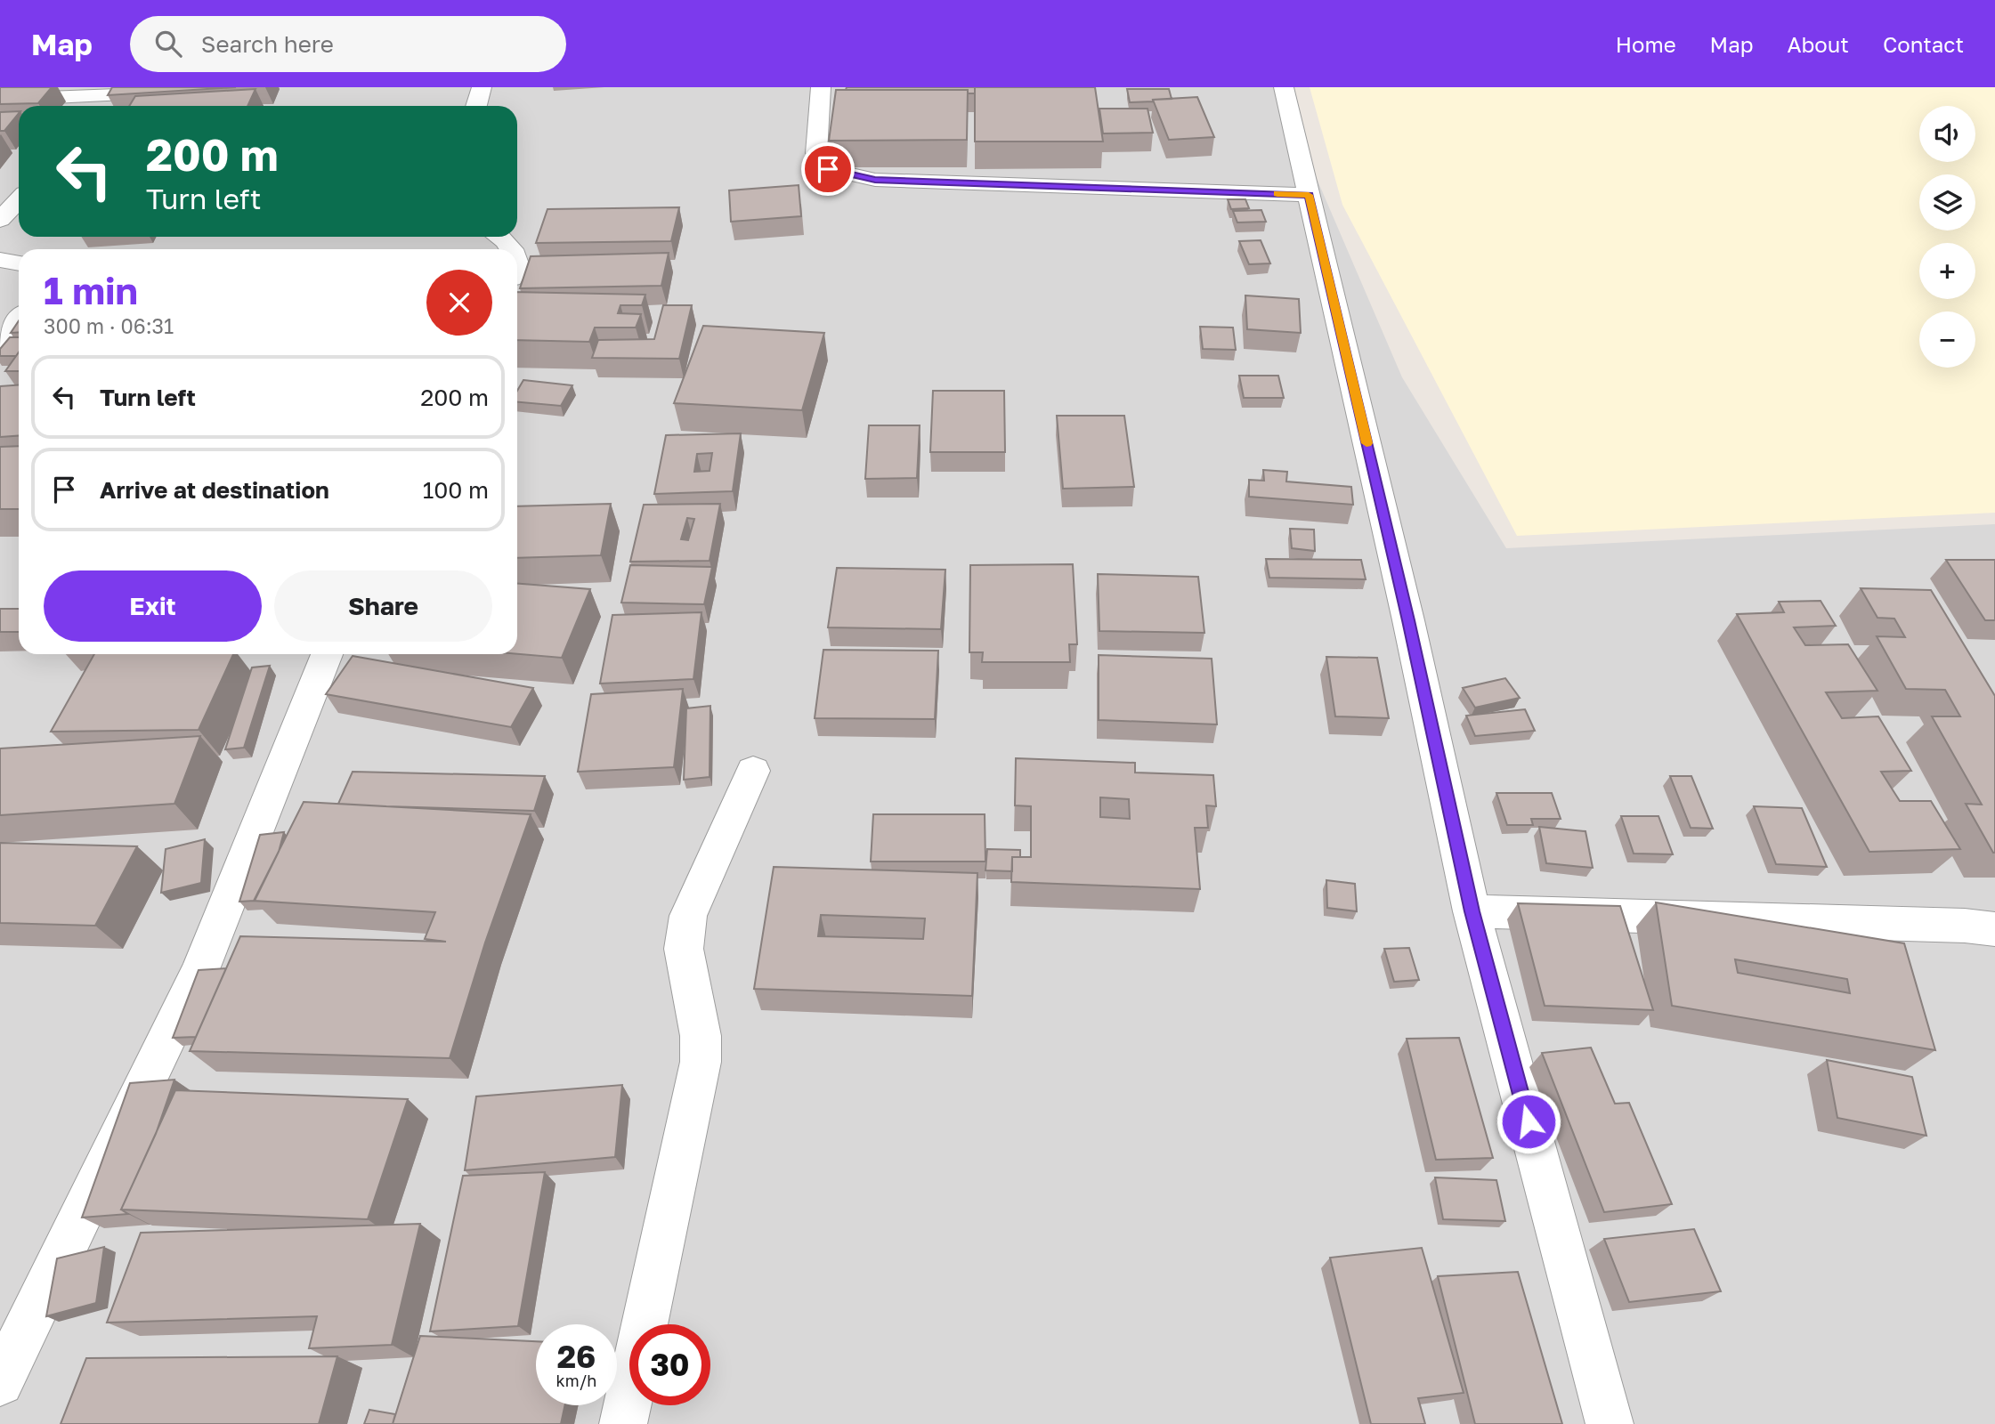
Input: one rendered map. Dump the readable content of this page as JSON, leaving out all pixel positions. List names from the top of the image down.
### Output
{
  "page": {
    "header": "Map",
    "search": "Search here",
    "nav": [
      "Home",
      "Map",
      "About",
      "Contact"
    ],
    "map_buttons": ["+", "−"],
    "turn": ["200 m", "Turn left"],
    "heading": ["1 min", "300 m · 06:31"],
    "list": [
      {
        "name": "Turn left",
        "value": "200 m"
      },
      {
        "name": "Arrive at destination",
        "value": "100 m"
      }
    ],
    "buttons": ["Exit", "Share"],
    "speed": "26 km/h",
    "limit": "30"
  }
}
